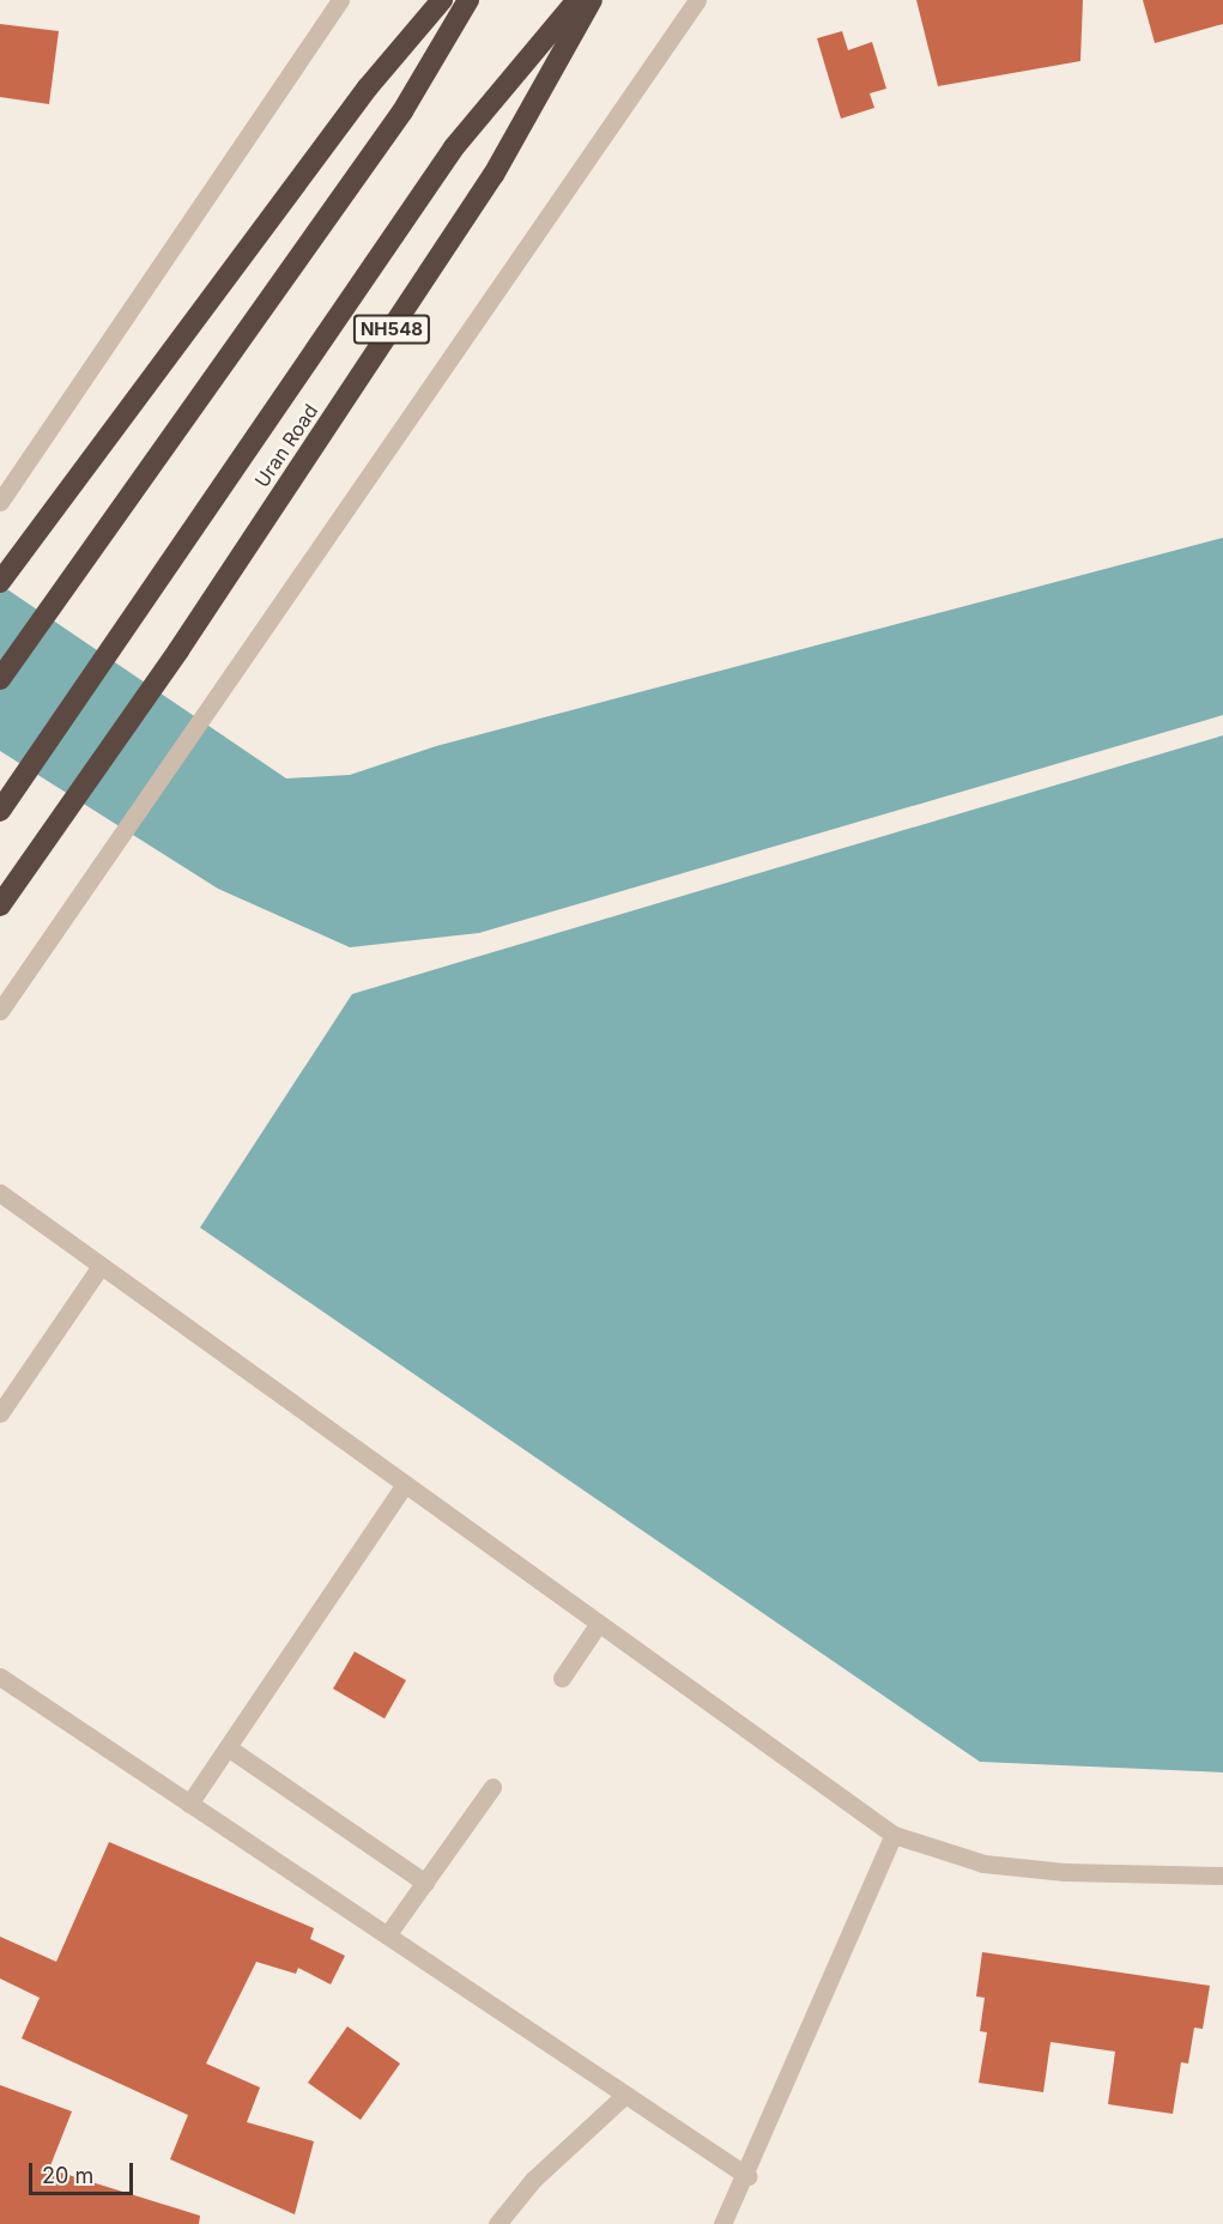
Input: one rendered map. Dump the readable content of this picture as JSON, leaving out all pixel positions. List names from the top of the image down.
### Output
{
  "streets": {
    "highway": ["NH548", "Uran Road"]
  },
  "scale_bar": "20 m"
}
